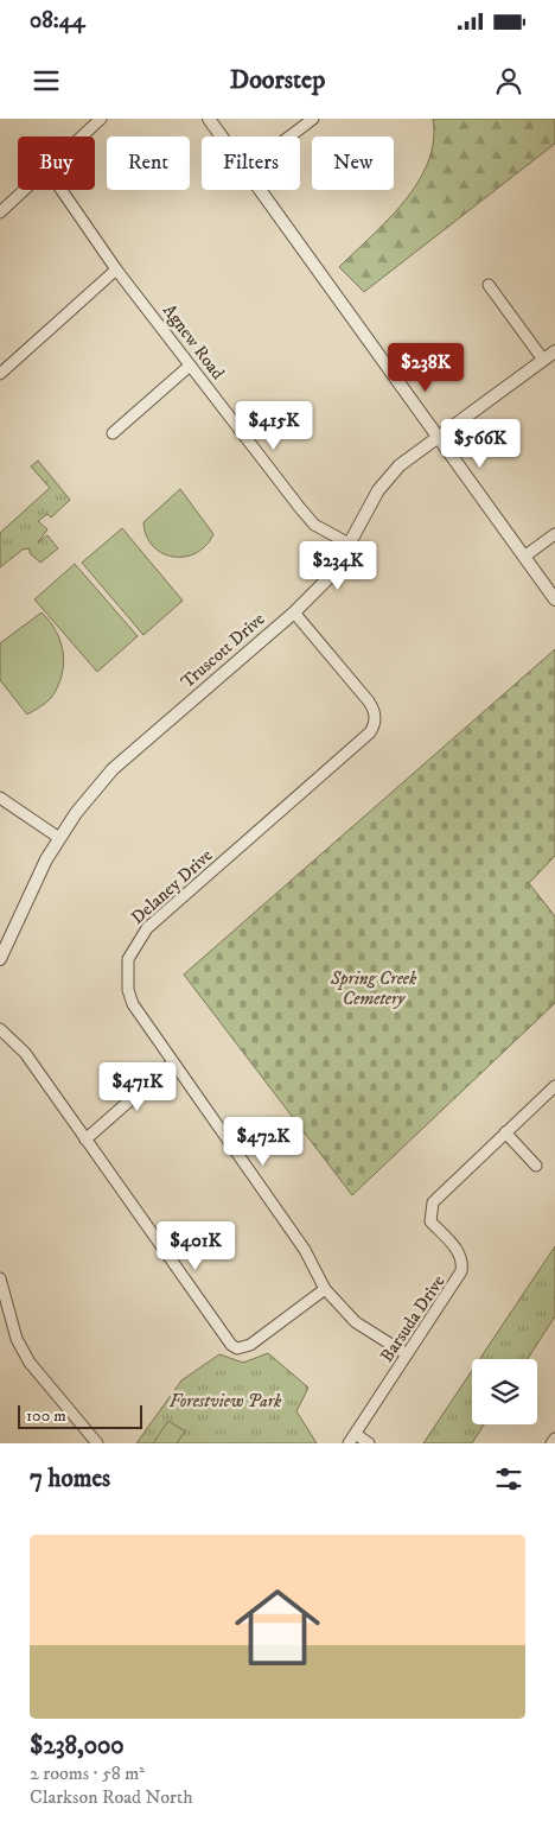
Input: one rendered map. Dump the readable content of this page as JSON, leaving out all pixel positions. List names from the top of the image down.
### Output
{
  "streets": {
    "street": [
      "Agnew Road",
      "Truscott Drive",
      "Delaney Drive",
      "Barsuda Drive"
    ]
  },
  "crossings": [
    ["Agnew Road", "Truscott Drive"],
    ["Truscott Drive", "Delaney Drive"],
    ["Delaney Drive", "Barsuda Drive"]
  ],
  "parks": ["Spring Creek Cemetery", "Forestview Park"],
  "scale_bar": "100 m",
  "page": {
    "status": "08:44",
    "header": "Doorstep",
    "chip": [
      "Buy",
      "Rent",
      "Filters",
      "New"
    ],
    "price": [
      "$238K",
      "$415K",
      "$566K",
      "$234K",
      "$471K",
      "$472K",
      "$401K"
    ],
    "scale": "100 m",
    "heading": "7 homes",
    "list": [
      {
        "name": "$238,000",
        "note": "2 rooms · 58 m² · Clarkson Road North"
      }
    ]
  }
}
